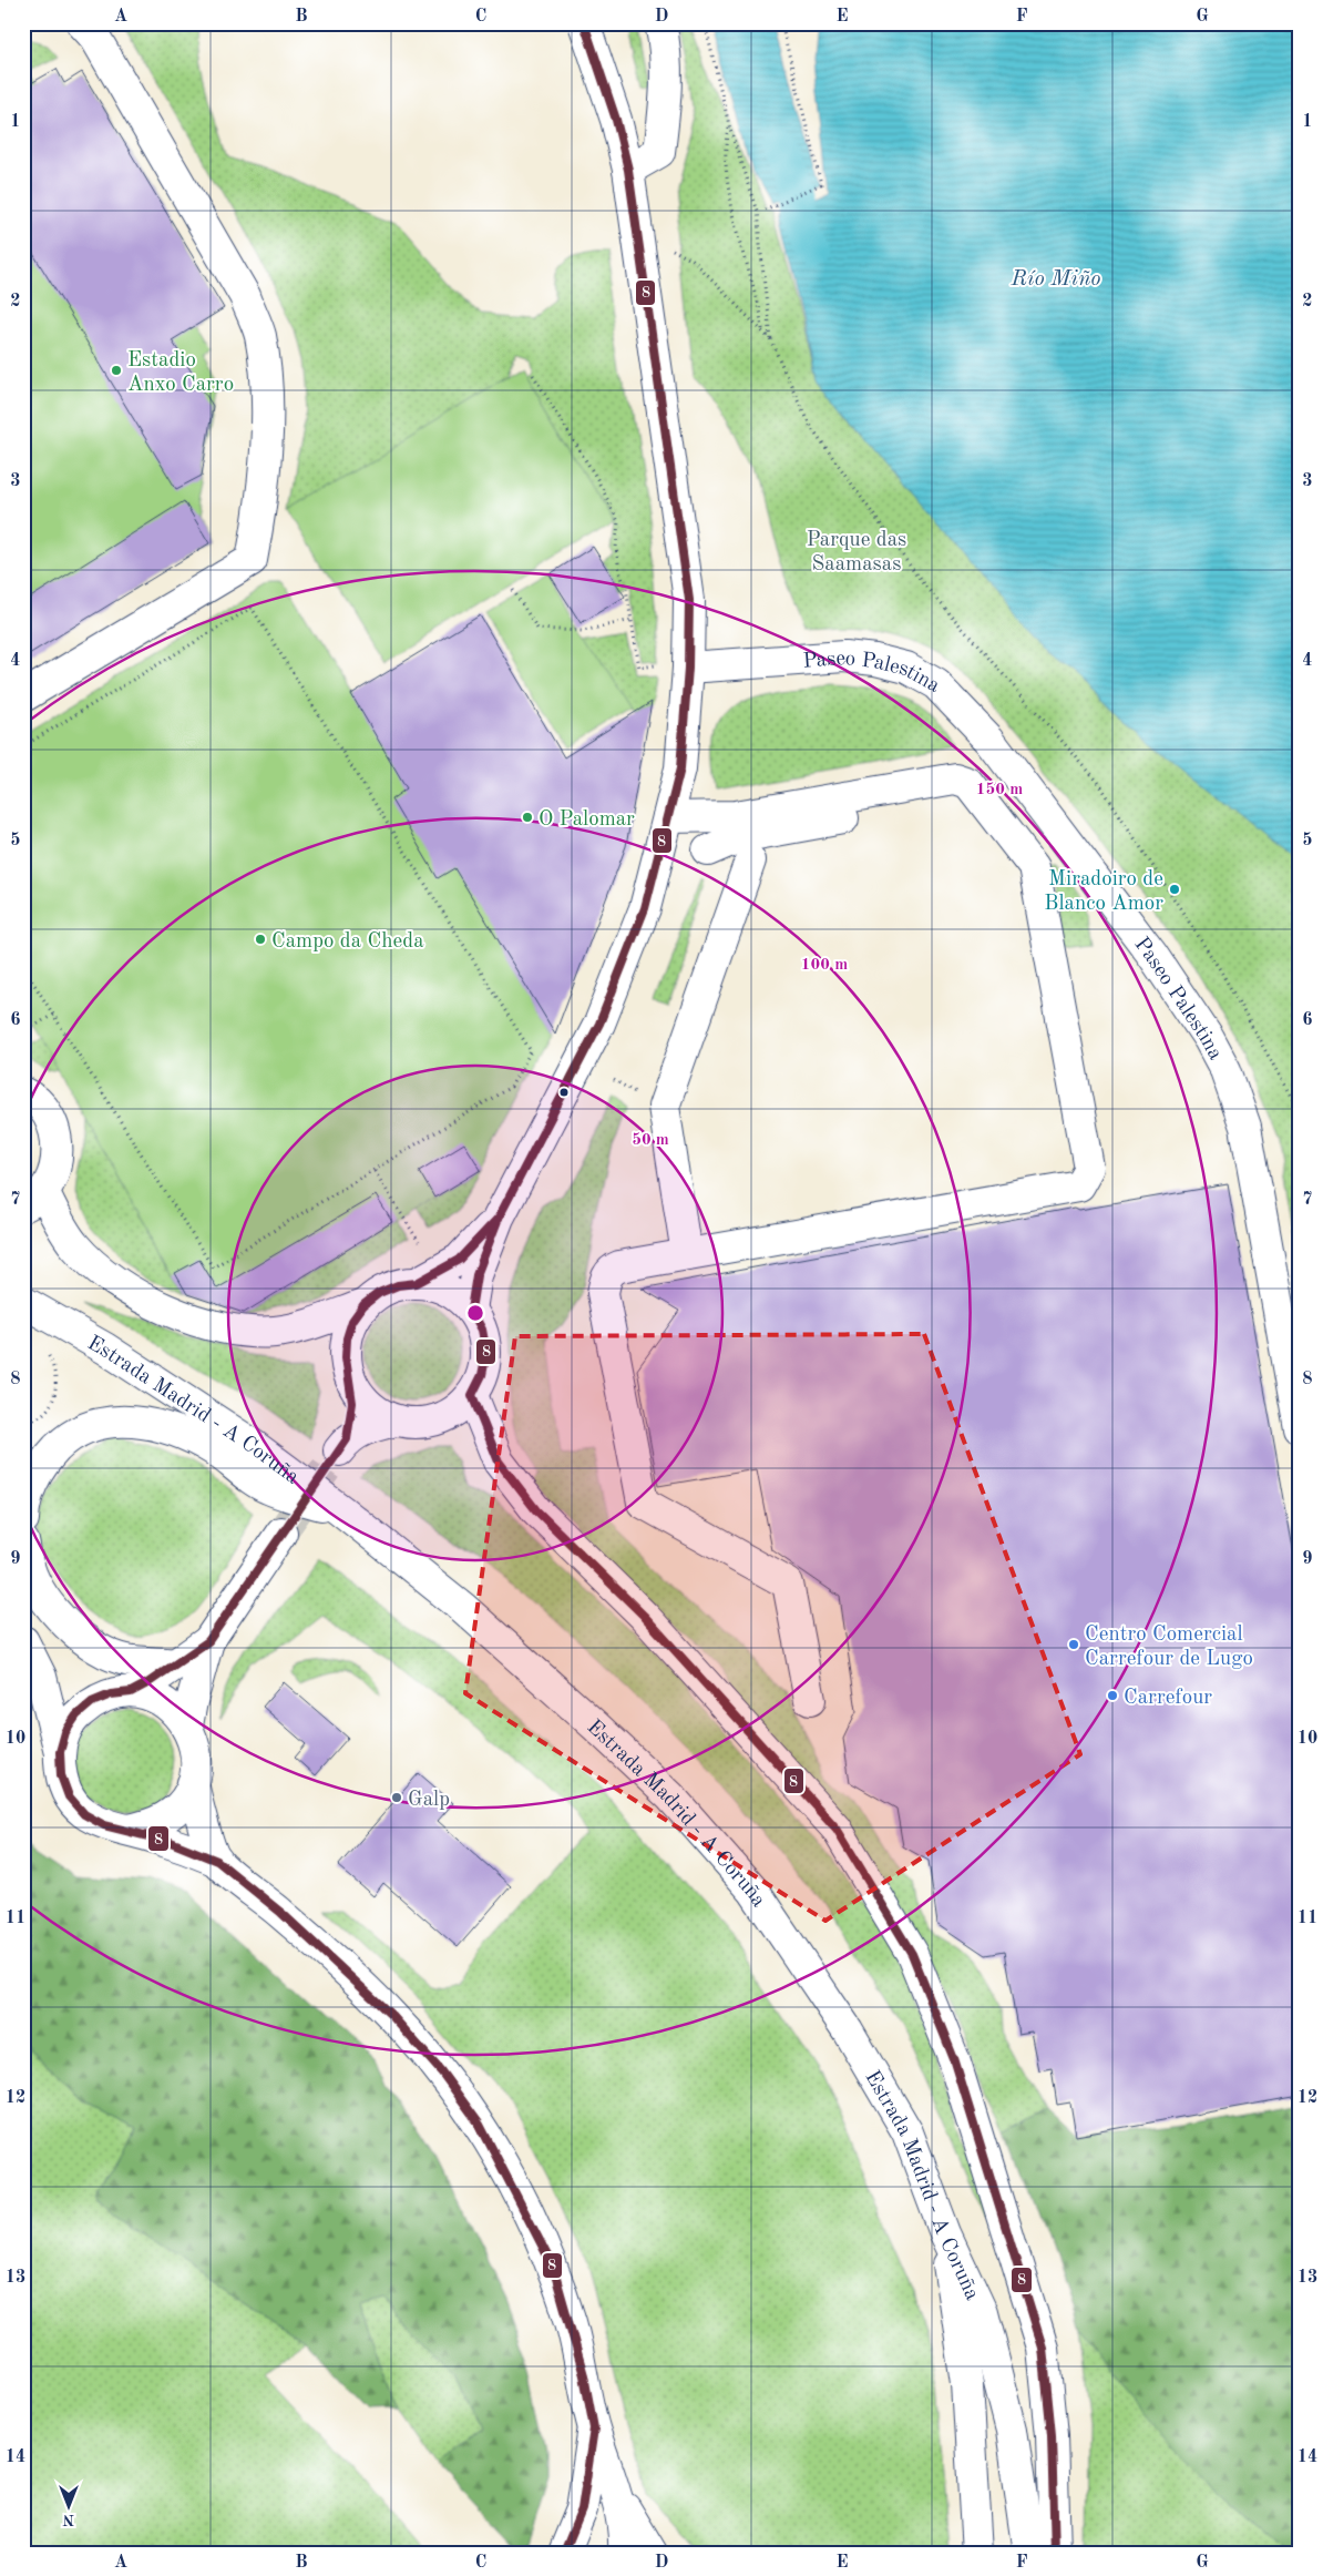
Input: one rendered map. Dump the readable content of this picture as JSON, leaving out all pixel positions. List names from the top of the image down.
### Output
{
  "streets": {
    "main road": ["Paseo Palestina", "Estrada Madrid - A Coruña"]
  },
  "water": ["Río Miño"],
  "parks": ["Parque das Saamasas"],
  "places": [
    "Estadio Anxo Carro",
    "O Palomar",
    "Miradoiro de Blanco Amor",
    "Campo da Cheda",
    "Centro Comercial Carrefour de Lugo",
    "Carrefour",
    "Galp"
  ],
  "lines": ["transit line 8"],
  "north": "bottom",
  "grid": {
    "columns": [
      "A",
      "B",
      "C",
      "D",
      "E",
      "F",
      "G"
    ],
    "rows": [
      "1",
      "2",
      "3",
      "4",
      "5",
      "6",
      "7",
      "8",
      "9",
      "10",
      "11",
      "12",
      "13",
      "14"
    ]
  },
  "rings": ["150 m", "100 m", "50 m"]
}
